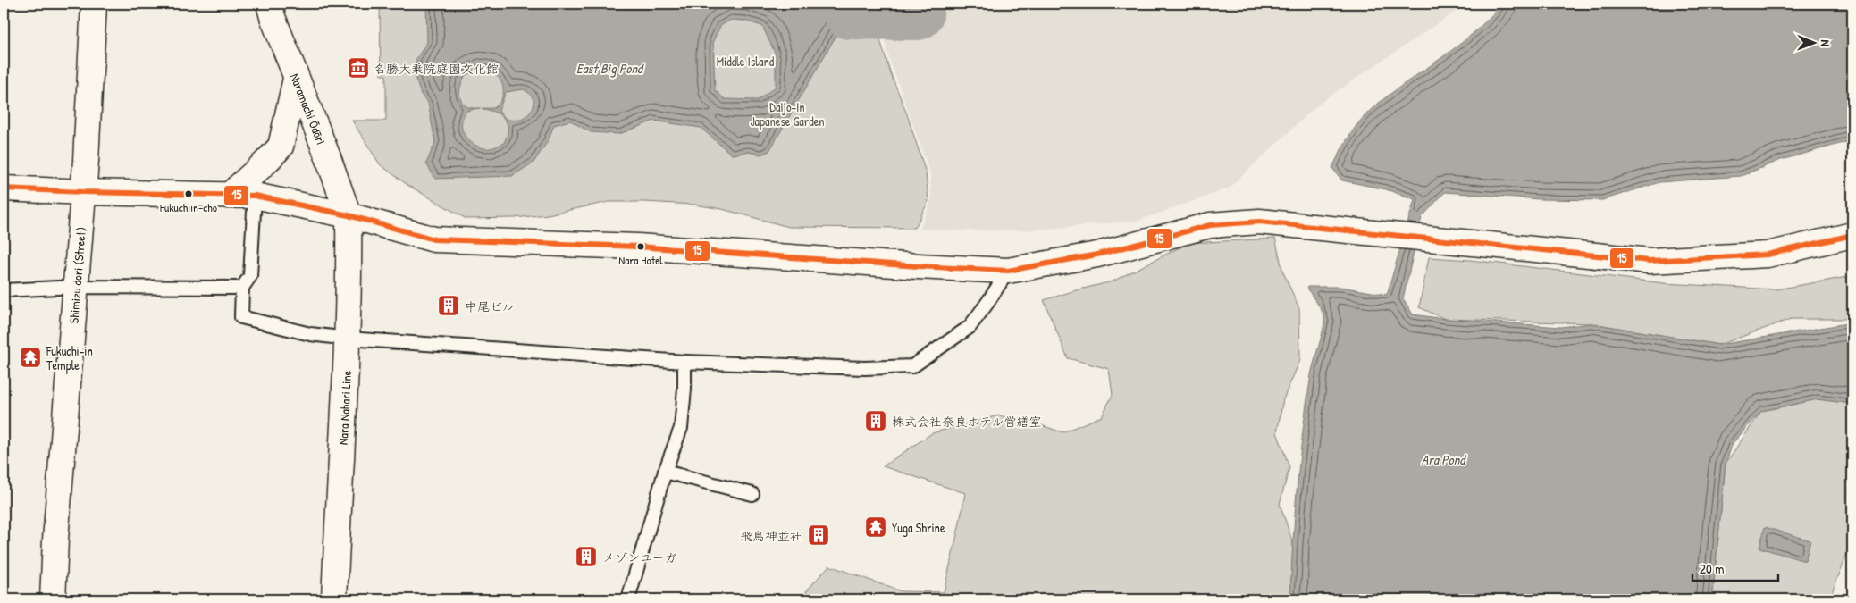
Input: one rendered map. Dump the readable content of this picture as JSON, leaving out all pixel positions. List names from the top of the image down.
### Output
{
  "streets": {
    "main road": ["Naramachi Ōdōri", "Shimizu dori (Street)", "Nara Nabari Line"]
  },
  "crossings": [
    ["Naramachi Ōdōri", "Nara Nabari Line"]
  ],
  "water": ["East Big Pond", "Ara Pond"],
  "parks": ["Middle Island", "Daijo-in Japanese Garden"],
  "places": {
    "museum": ["名勝大乗院庭園文化館"],
    "other": ["Fukuchiin-cho", "Nara Hotel"],
    "building": [
      "中尾ビル",
      "株式会社奈良ホテル営繕室",
      "飛鳥神並社",
      "メゾンユーガ"
    ],
    "temple": ["Fukuchi-in Temple", "Yuga Shrine"]
  },
  "lines": ["transit line 15"],
  "scale_bar": "20 m",
  "north": "right"
}
